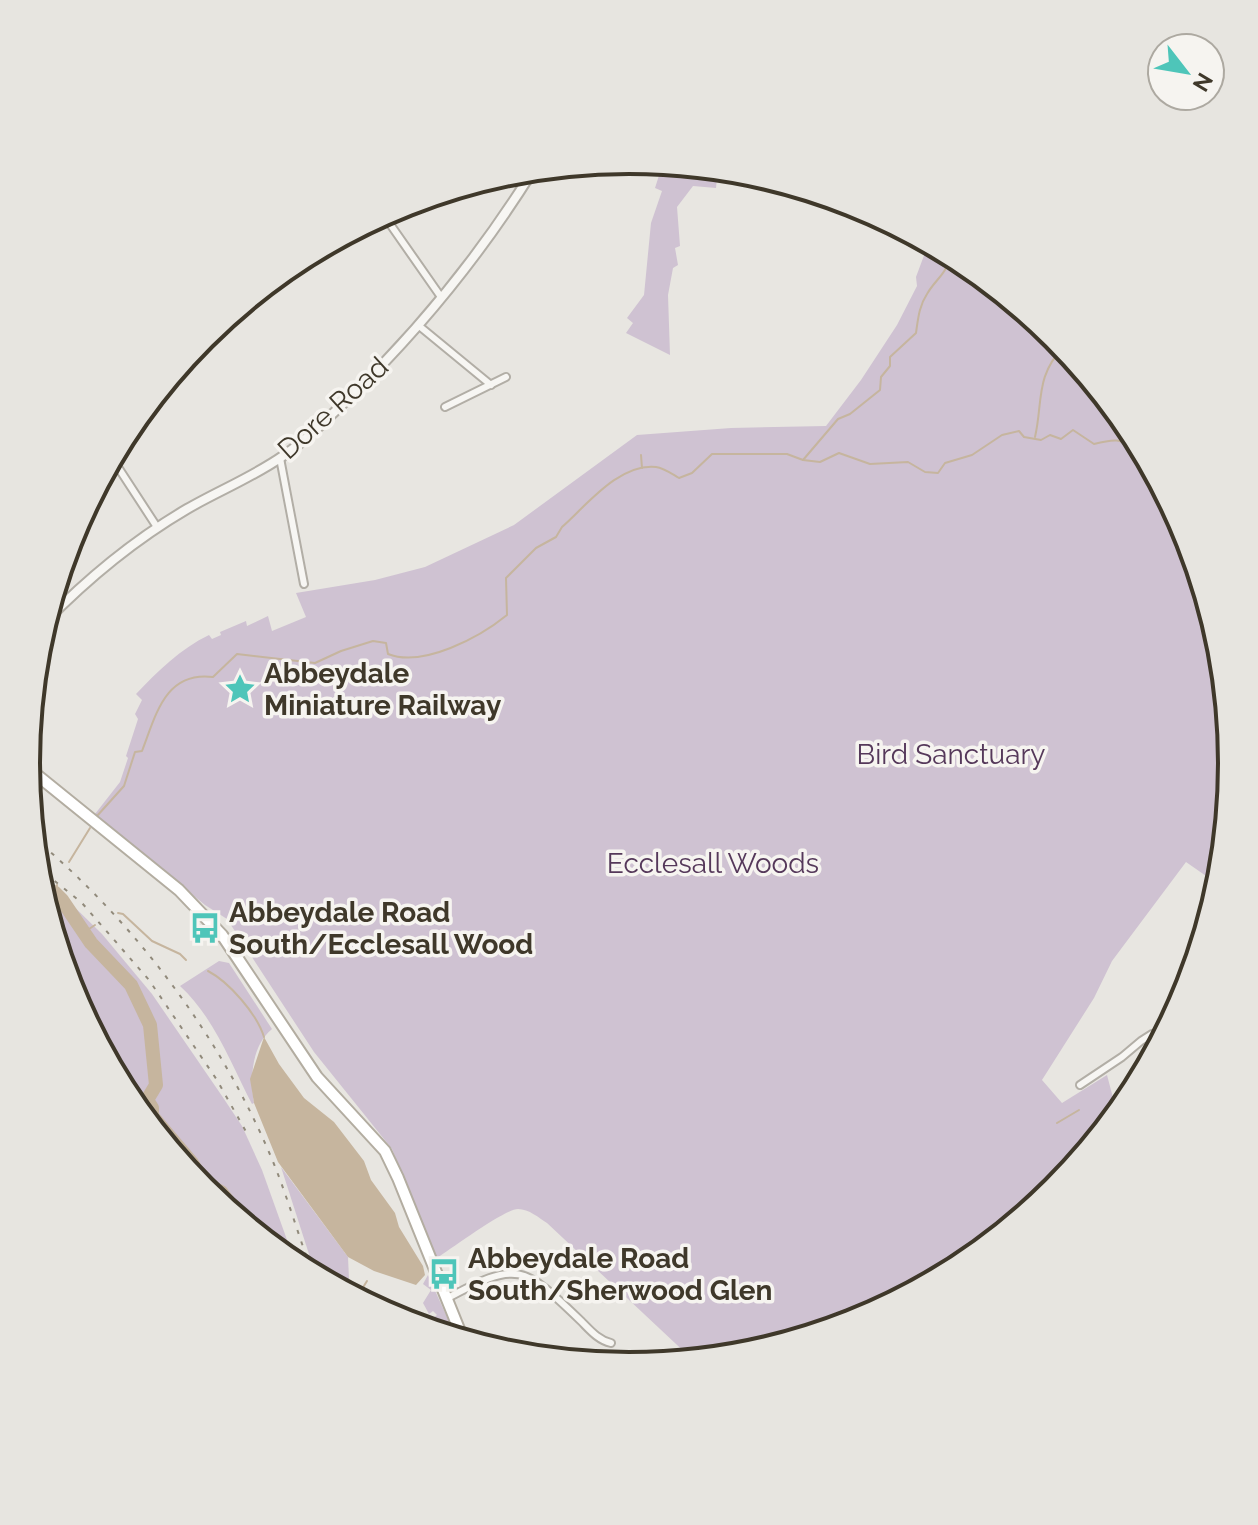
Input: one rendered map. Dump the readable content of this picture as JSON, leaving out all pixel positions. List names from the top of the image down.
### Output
{
  "streets": {
    "street": ["Dore Road"]
  },
  "parks": ["Bird Sanctuary", "Ecclesall Woods"],
  "places": {
    "place": ["Abbeydale Miniature Railway"],
    "bus stop": ["Abbeydale Road South/Ecclesall Wood", "Abbeydale Road South/Sherwood Glen"]
  },
  "north": "bottom right"
}
